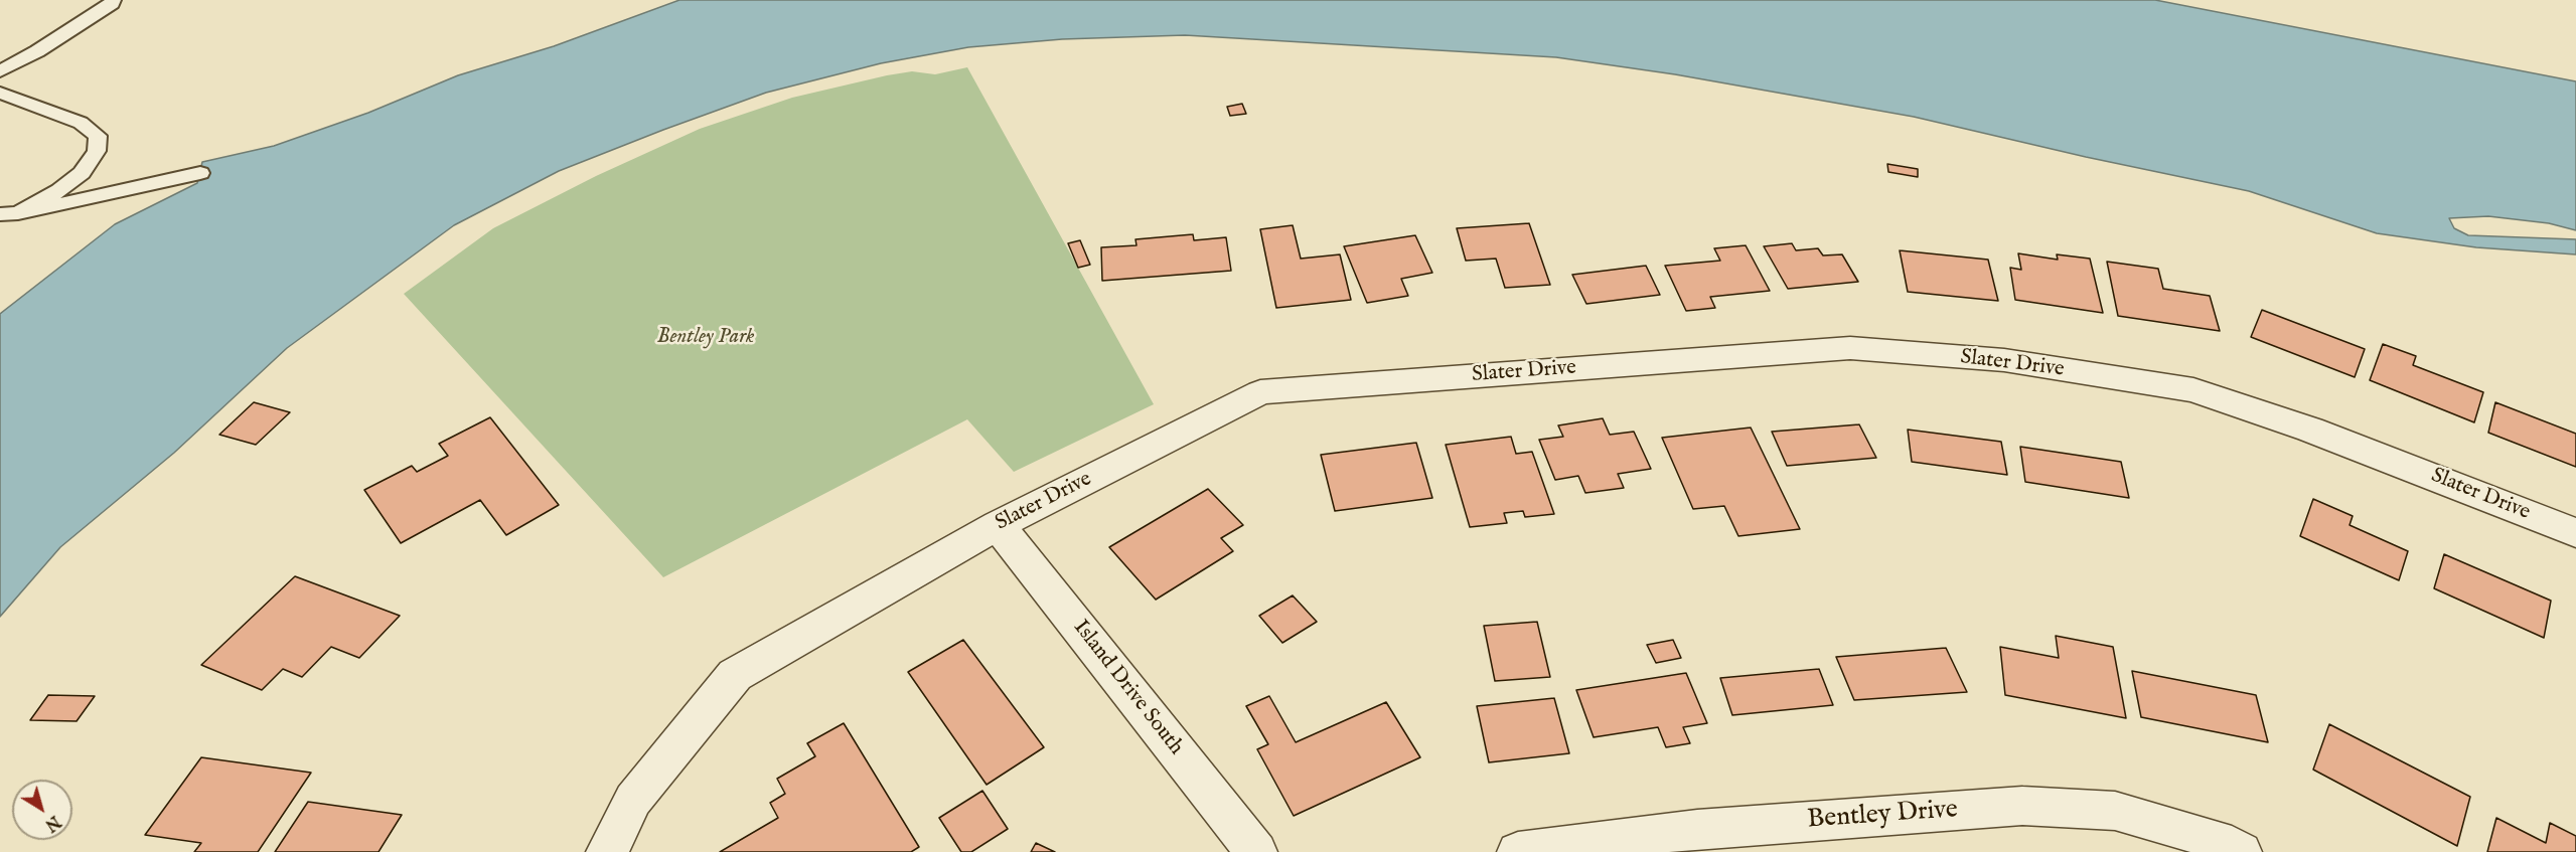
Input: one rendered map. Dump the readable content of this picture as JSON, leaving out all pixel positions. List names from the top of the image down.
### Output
{
  "streets": {
    "street": ["Slater Drive", "Island Drive South", "Bentley Drive"]
  },
  "crossings": [
    ["Slater Drive", "Island Drive South"]
  ],
  "parks": ["Bentley Park"],
  "north": "bottom right"
}
